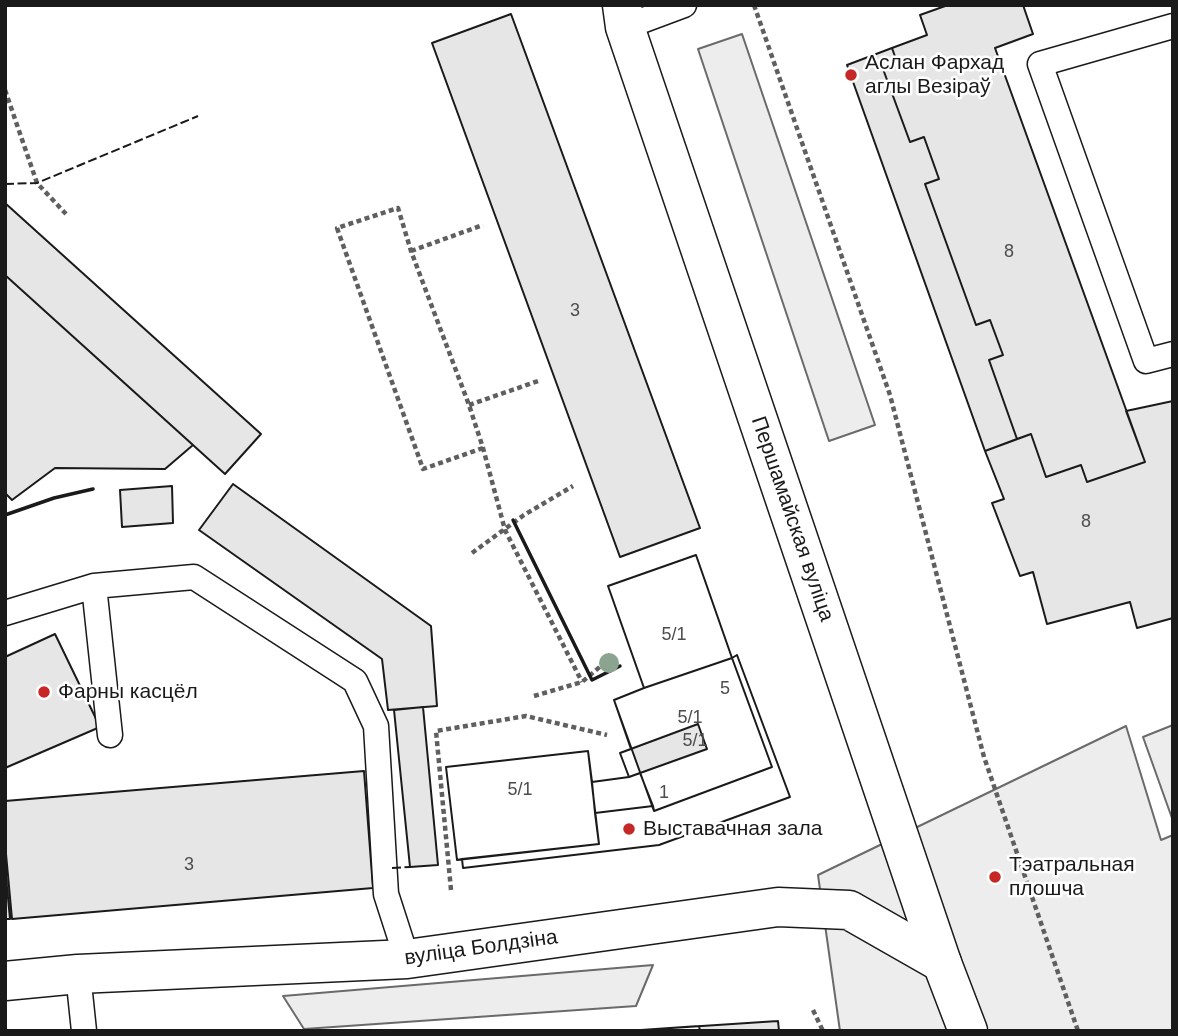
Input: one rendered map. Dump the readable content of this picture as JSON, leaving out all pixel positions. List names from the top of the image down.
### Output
{
  "streets": {
    "main road": ["Першамайская вуліца", "вуліца Болдзіна"]
  },
  "crossings": [
    ["Першамайская вуліца", "вуліца Болдзіна"]
  ],
  "places": [
    "Аслан Фархад аглы Везіраў",
    "Фарны касцёл",
    "Выставачная зала",
    "Тэатральная плошча"
  ],
  "house_numbers": [
    "8",
    "3",
    "8",
    "5/1",
    "5",
    "5/1",
    "5/1",
    "5/1",
    "1",
    "3"
  ]
}
